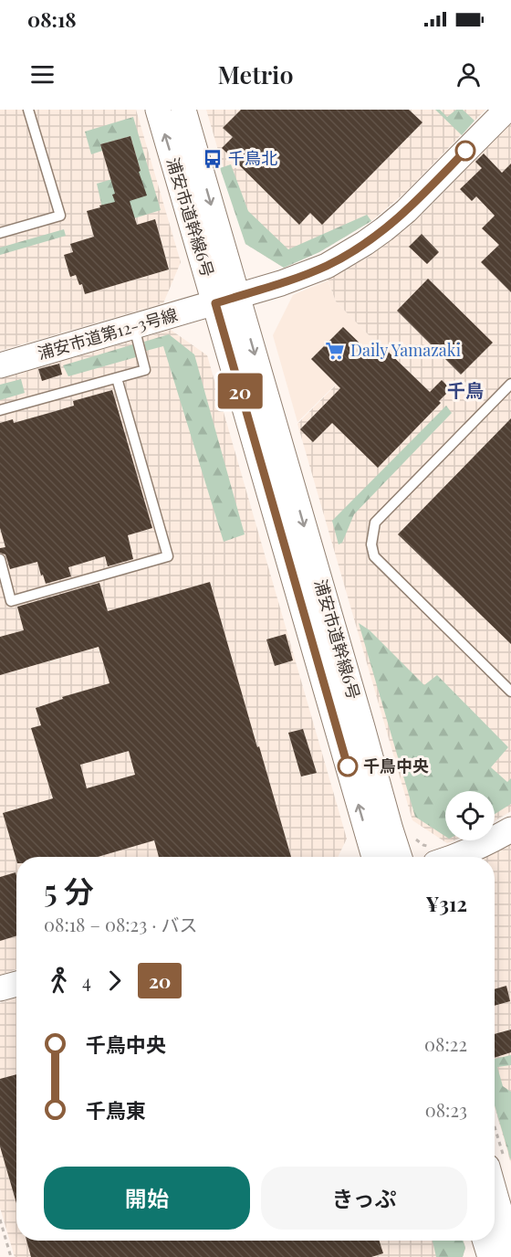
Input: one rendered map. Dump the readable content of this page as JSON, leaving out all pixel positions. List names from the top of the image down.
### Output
{
  "streets": {
    "street": ["浦安市道幹線6号", "浦安市道第12-3号線"]
  },
  "crossings": [
    ["浦安市道幹線6号", "浦安市道第12-3号線"]
  ],
  "districts": ["千鳥"],
  "places": {
    "bus stop": ["千鳥北"],
    "supermarket": ["Daily Yamazaki"],
    "other": ["千鳥中央"]
  },
  "lines": ["bus line 20"],
  "page": {
    "status": "08:18",
    "header": "Metrio",
    "on_map": "20",
    "heading": ["5 分", "08:18 – 08:23 · バス", "¥312"],
    "legs": ["4", "20"],
    "list": [
      {
        "name": "千鳥中央",
        "value": "08:22"
      },
      {
        "name": "千鳥東",
        "value": "08:23"
      }
    ],
    "buttons": ["開始", "きっぷ"]
  }
}
